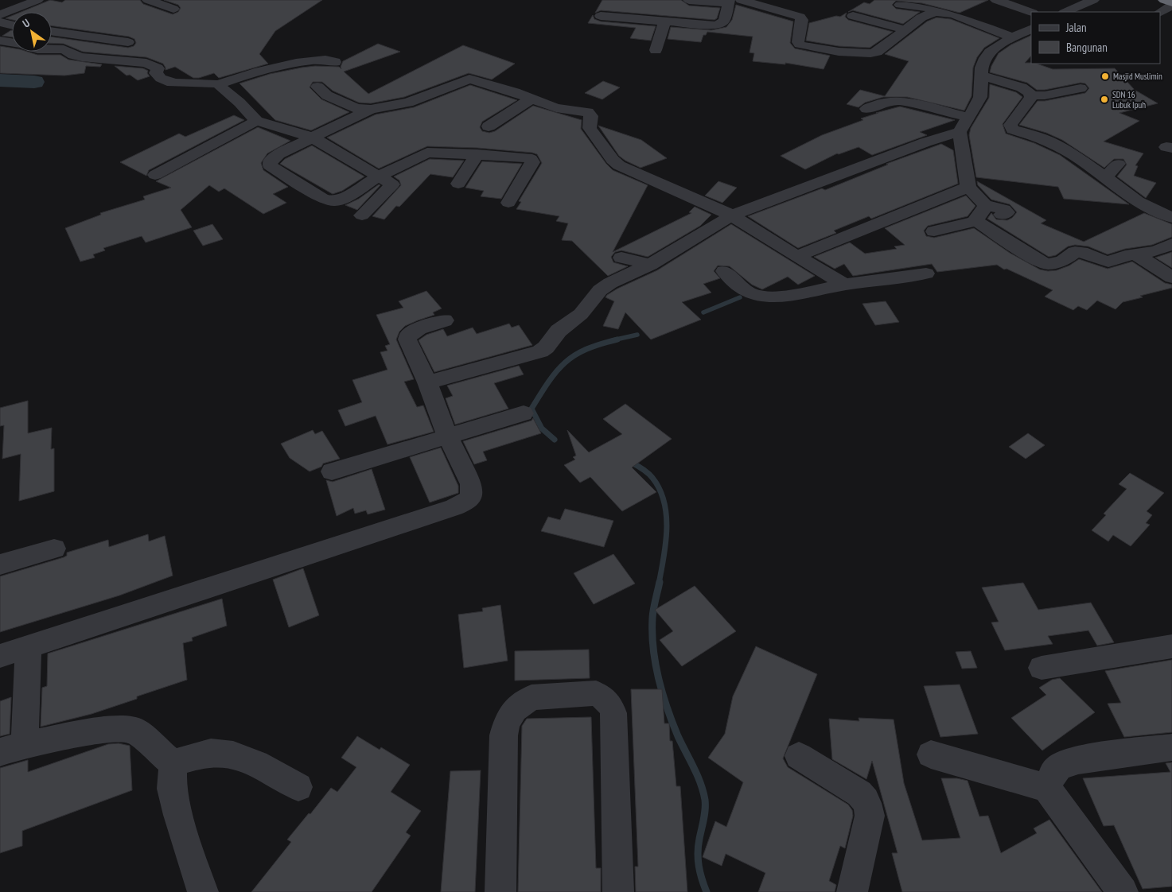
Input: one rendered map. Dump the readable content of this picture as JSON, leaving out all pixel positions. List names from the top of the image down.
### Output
{
  "places": ["Masjid Muslimin", "SDN 16 Lubuk Ipuh"],
  "legend": ["Jalan", "Bangunan"],
  "north": "top left"
}
